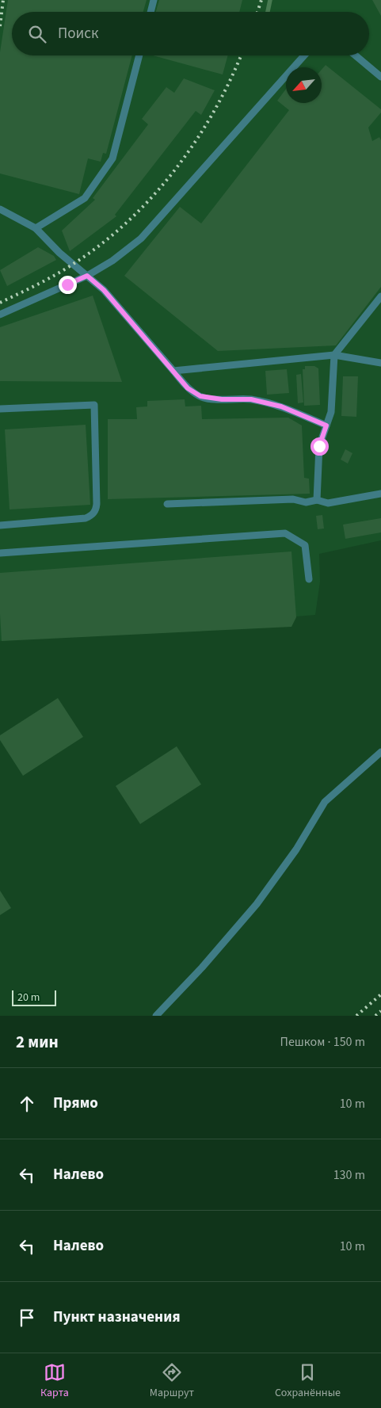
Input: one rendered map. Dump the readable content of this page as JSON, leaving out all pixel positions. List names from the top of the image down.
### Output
{
  "scale_bar": "20 m",
  "north": "bottom left",
  "page": {
    "search": "Поиск",
    "scale": "20 m",
    "heading": ["2 мин", "Пешком · 150 m"],
    "list": [
      ["Прямо", "10 m"],
      ["Налево", "130 m"],
      ["Налево", "10 m"],
      "Пункт назначения"
    ],
    "nav": ["Карта", "Маршрут", "Сохранённые"]
  }
}
